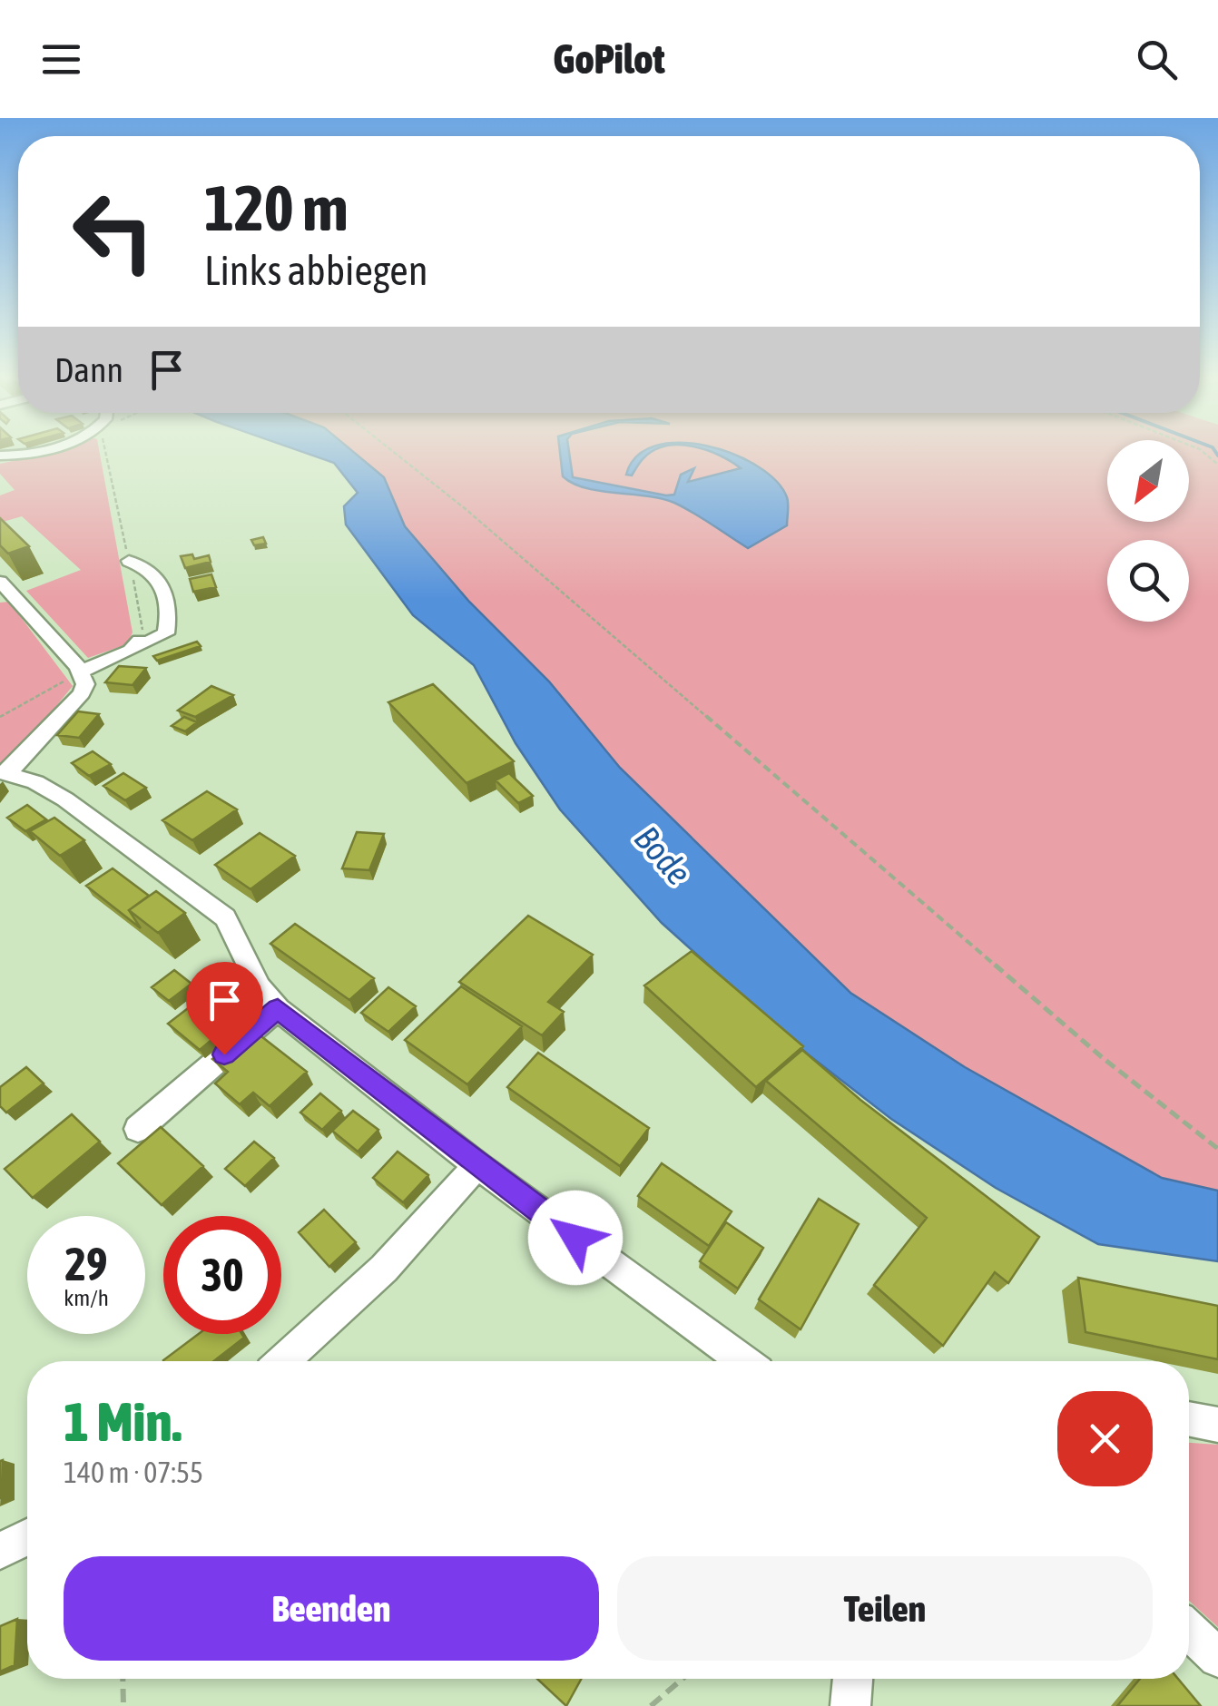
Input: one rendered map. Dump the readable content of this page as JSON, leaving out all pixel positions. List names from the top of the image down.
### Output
{
  "water": ["Bode"],
  "north": "bottom left",
  "page": {
    "header": "GoPilot",
    "turn": ["120 m", "Links abbiegen"],
    "then": "Dann",
    "speed": "29 km/h",
    "limit": "30",
    "heading": ["1 Min.", "140 m · 07:55"],
    "buttons": ["Beenden", "Teilen"]
  }
}
